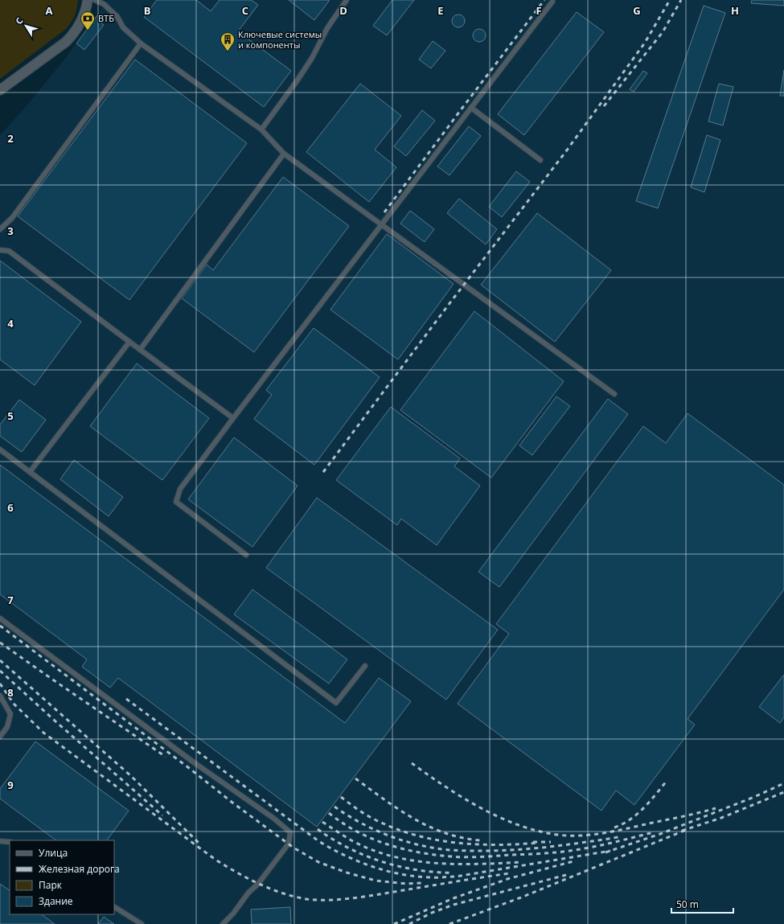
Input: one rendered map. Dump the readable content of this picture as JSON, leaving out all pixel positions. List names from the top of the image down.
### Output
{
  "places": {
    "bank": ["ВТБ"],
    "building": ["Ключевые системы и компоненты"]
  },
  "legend": [
    "Улица",
    "Железная дорога",
    "Парк",
    "Здание"
  ],
  "scale_bar": "50 m",
  "north": "top left",
  "grid": {
    "columns": [
      "A",
      "B",
      "C",
      "D",
      "E",
      "F",
      "G",
      "H"
    ],
    "rows": [
      "2",
      "3",
      "4",
      "5",
      "6",
      "7",
      "8",
      "9"
    ]
  }
}
